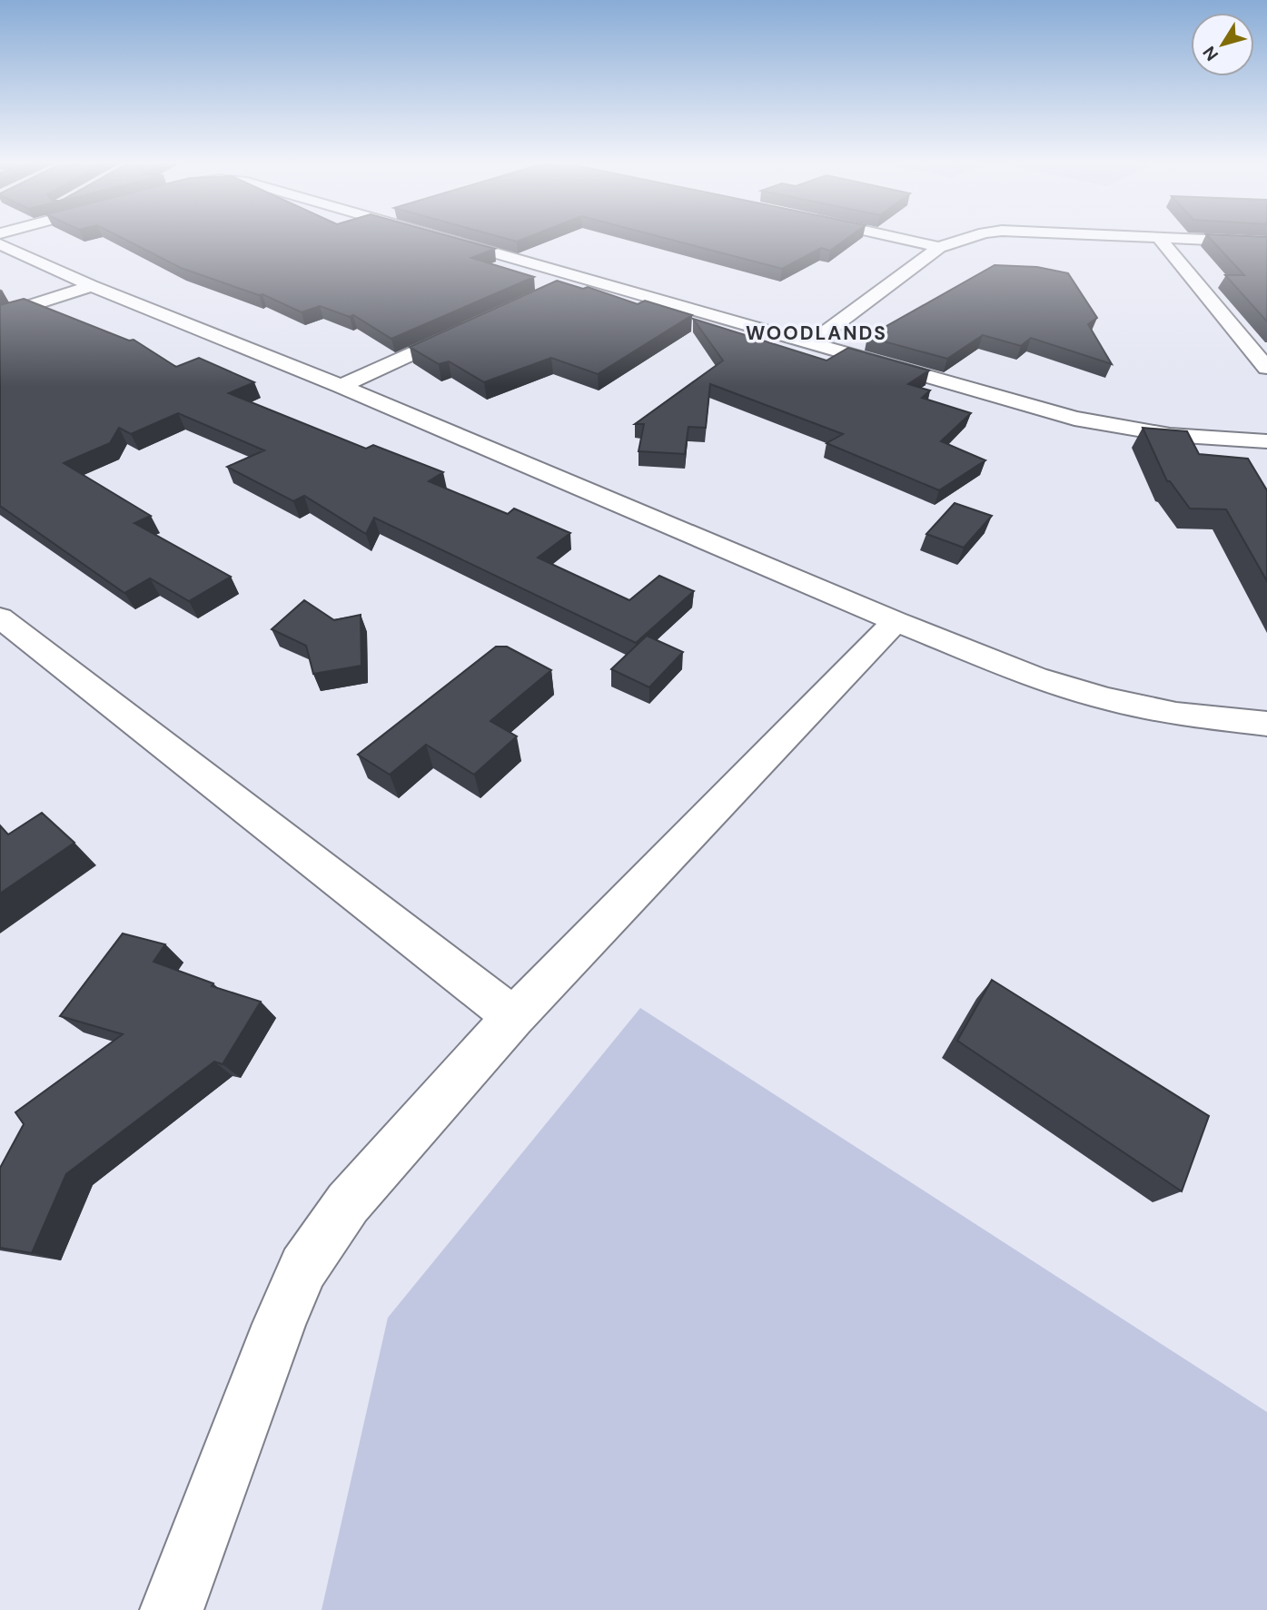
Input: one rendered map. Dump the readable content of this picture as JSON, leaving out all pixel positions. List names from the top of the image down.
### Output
{
  "districts": ["WOODLANDS"],
  "north": "bottom left"
}
